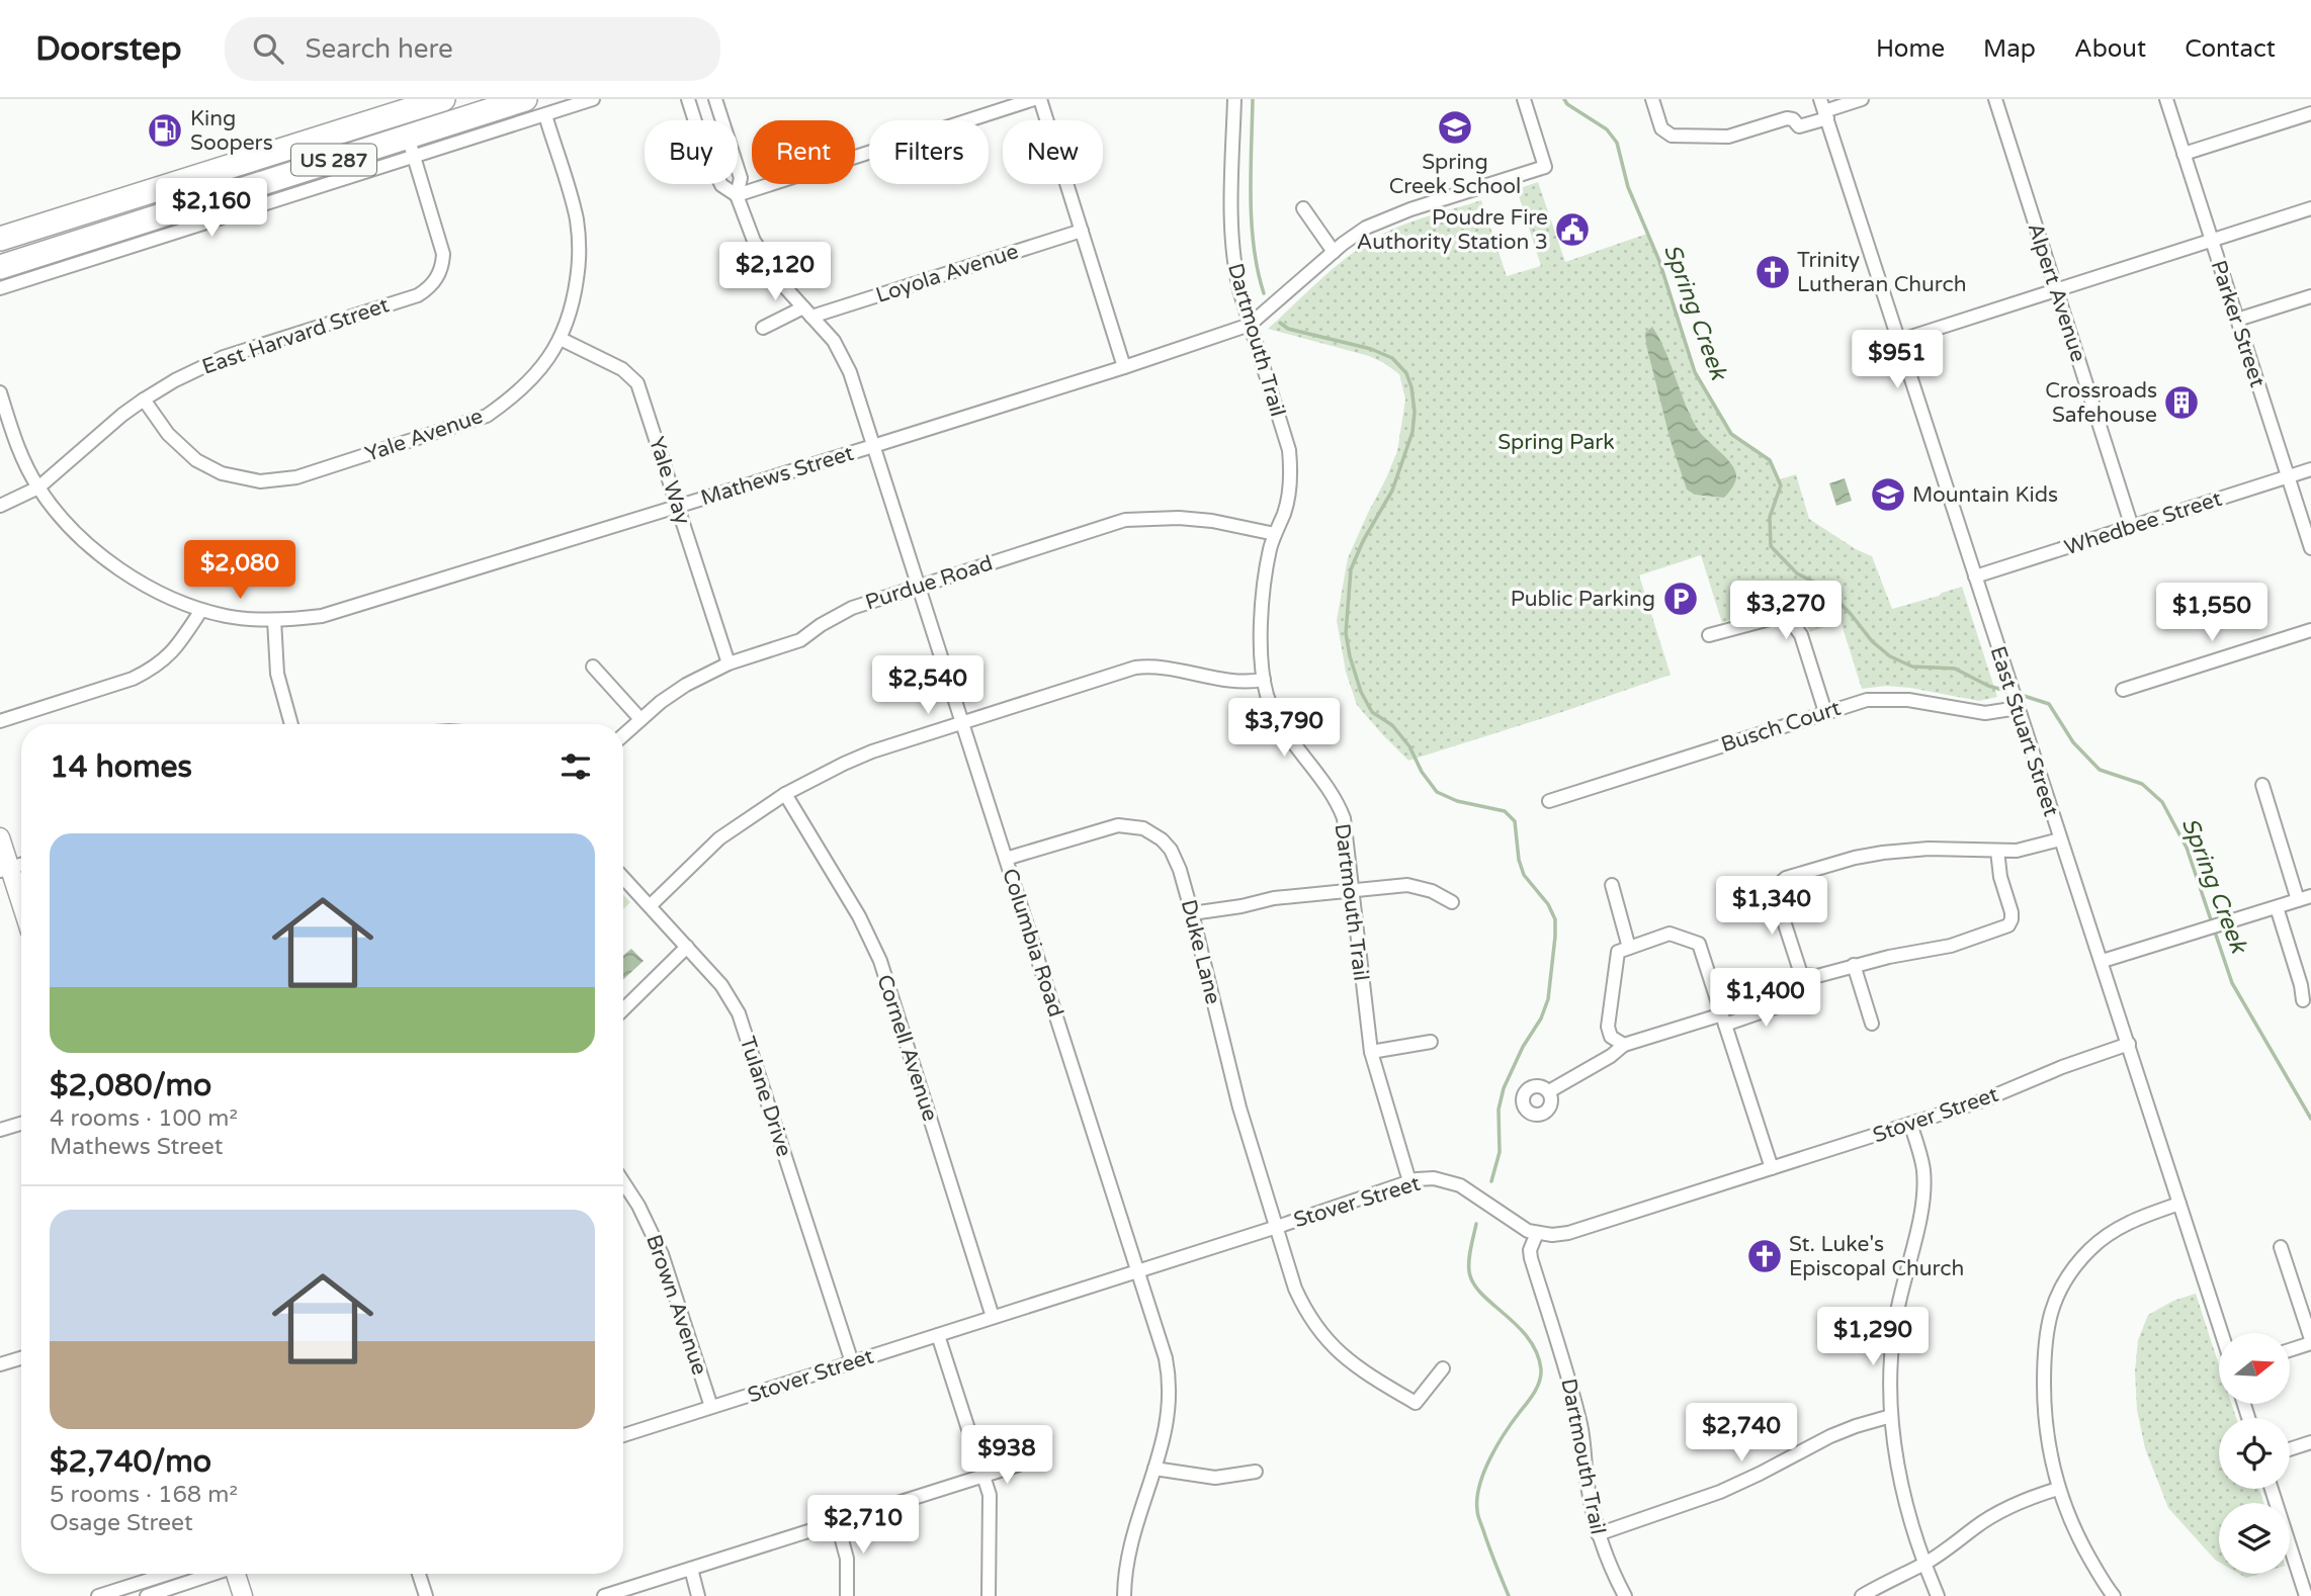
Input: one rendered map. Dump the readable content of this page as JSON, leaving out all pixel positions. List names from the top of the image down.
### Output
{
  "streets": {
    "highway": ["US 287"],
    "street": [
      "Loyola Avenue",
      "Alpert Avenue",
      "Parker Street",
      "East Harvard Street",
      "Dartmouth Trail",
      "Yale Avenue",
      "Mathews Street",
      "Yale Way",
      "Whedbee Street",
      "Purdue Road",
      "Busch Court",
      "East Stuart Street",
      "Columbia Road",
      "Duke Lane",
      "Cornell Avenue",
      "Tulane Drive",
      "Stover Street",
      "Brown Avenue"
    ]
  },
  "crossings": [
    ["US 287", "East Harvard Street"],
    ["Loyola Avenue", "Columbia Road"],
    ["Alpert Avenue", "Whedbee Street"],
    ["Parker Street", "Whedbee Street"],
    ["East Harvard Street", "Yale Avenue"],
    ["East Harvard Street", "Mathews Street"],
    ["Dartmouth Trail", "Mathews Street"],
    ["Dartmouth Trail", "Purdue Road"],
    ["Dartmouth Trail", "Stover Street"],
    ["Yale Avenue", "Yale Way"],
    ["Mathews Street", "Yale Way"],
    ["Mathews Street", "Columbia Road"],
    ["Yale Way", "Purdue Road"],
    ["Whedbee Street", "East Stuart Street"],
    ["Purdue Road", "Columbia Road"],
    ["Busch Court", "East Stuart Street"],
    ["East Stuart Street", "Stover Street"],
    ["Columbia Road", "Duke Lane"],
    ["Columbia Road", "Stover Street"],
    ["Duke Lane", "Stover Street"],
    ["Cornell Avenue", "Stover Street"],
    ["Tulane Drive", "Stover Street"],
    ["Stover Street", "Brown Avenue"]
  ],
  "water": ["Spring Creek"],
  "parks": ["Spring Park"],
  "places": {
    "school or university": ["Spring Creek School", "Mountain Kids"],
    "fuel station": ["King Soopers"],
    "public building": ["Poudre Fire Authority Station 3"],
    "church": ["Trinity Lutheran Church", "St. Luke's Episcopal Church"],
    "building": ["Crossroads Safehouse"],
    "parking": ["Public Parking"]
  },
  "north": "right",
  "page": {
    "header": "Doorstep",
    "search": "Search here",
    "nav": [
      "Home",
      "Map",
      "About",
      "Contact"
    ],
    "chip": [
      "Buy",
      "Rent",
      "Filters",
      "New"
    ],
    "price": [
      "$2,160",
      "$2,120",
      "$951",
      "$2,080",
      "$3,270",
      "$1,550",
      "$2,540",
      "$3,790",
      "$1,340",
      "$1,400",
      "$1,290",
      "$2,740",
      "$938",
      "$2,710"
    ],
    "heading": "14 homes",
    "list": [
      {
        "name": "$2,080/mo",
        "note": "4 rooms · 100 m² · Mathews Street"
      },
      {
        "name": "$2,740/mo",
        "note": "5 rooms · 168 m² · Osage Street"
      }
    ]
  }
}
